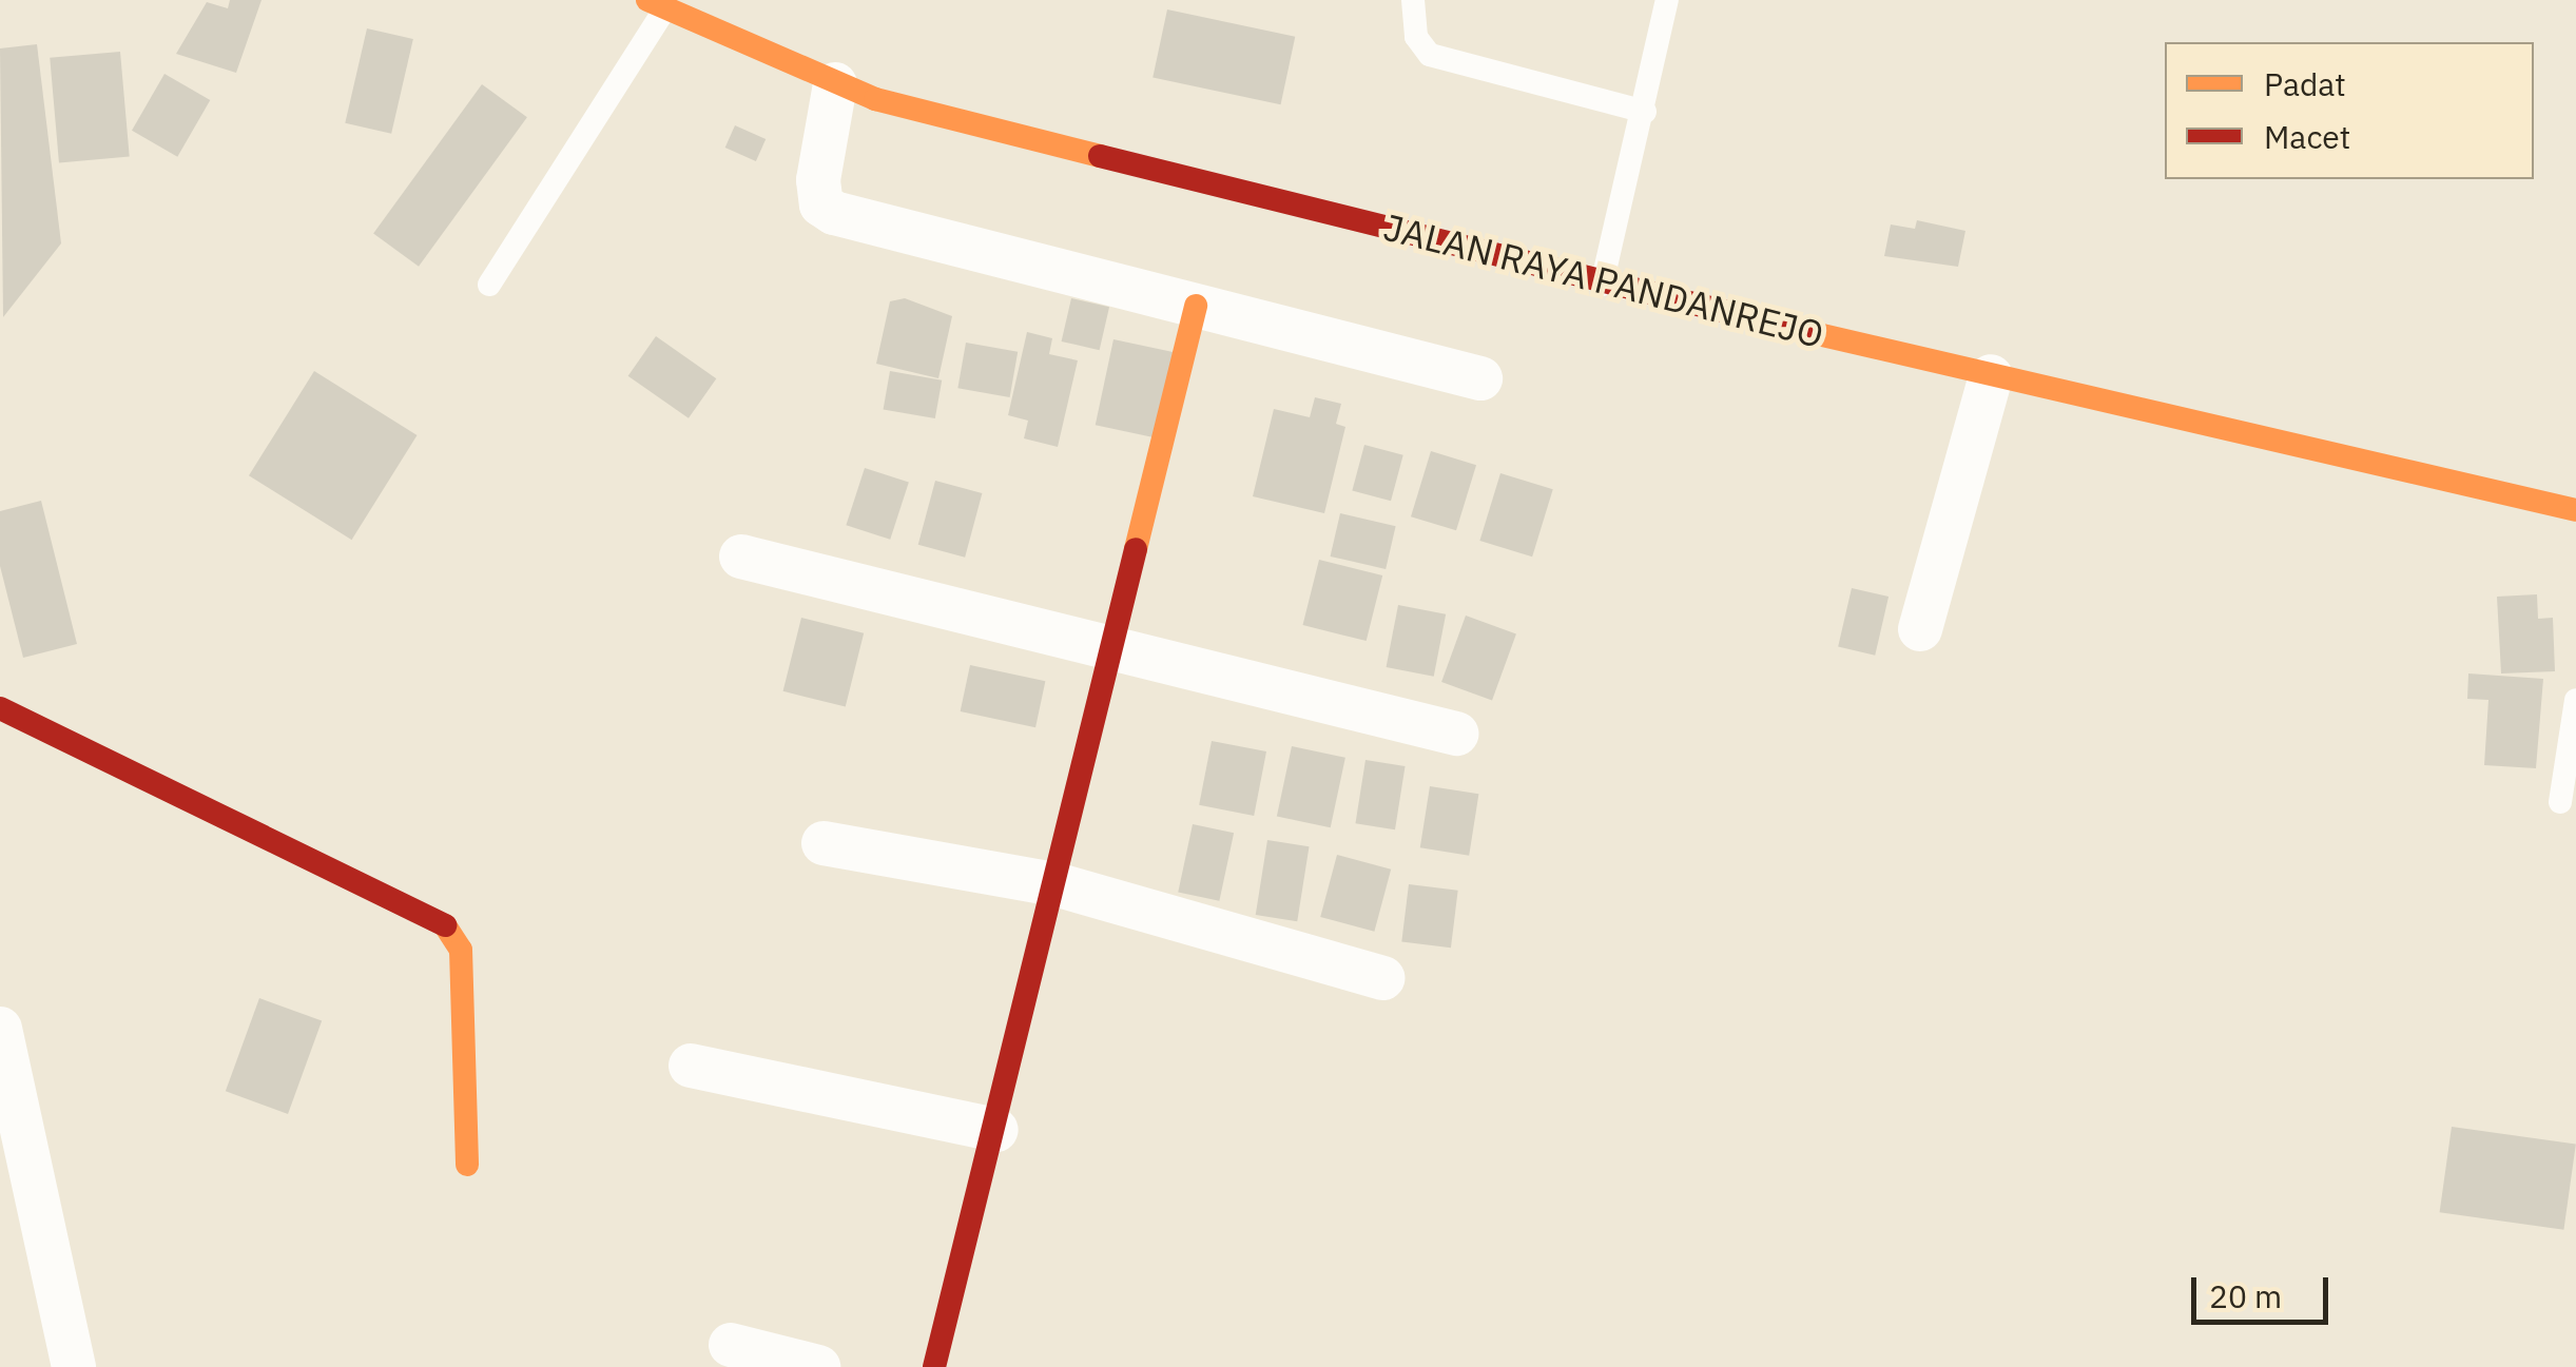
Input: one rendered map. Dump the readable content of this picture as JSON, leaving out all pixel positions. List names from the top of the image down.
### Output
{
  "streets": {
    "main road": ["JALAN RAYA PANDANREJO"]
  },
  "legend": ["Padat", "Macet"],
  "scale_bar": "20 m"
}
